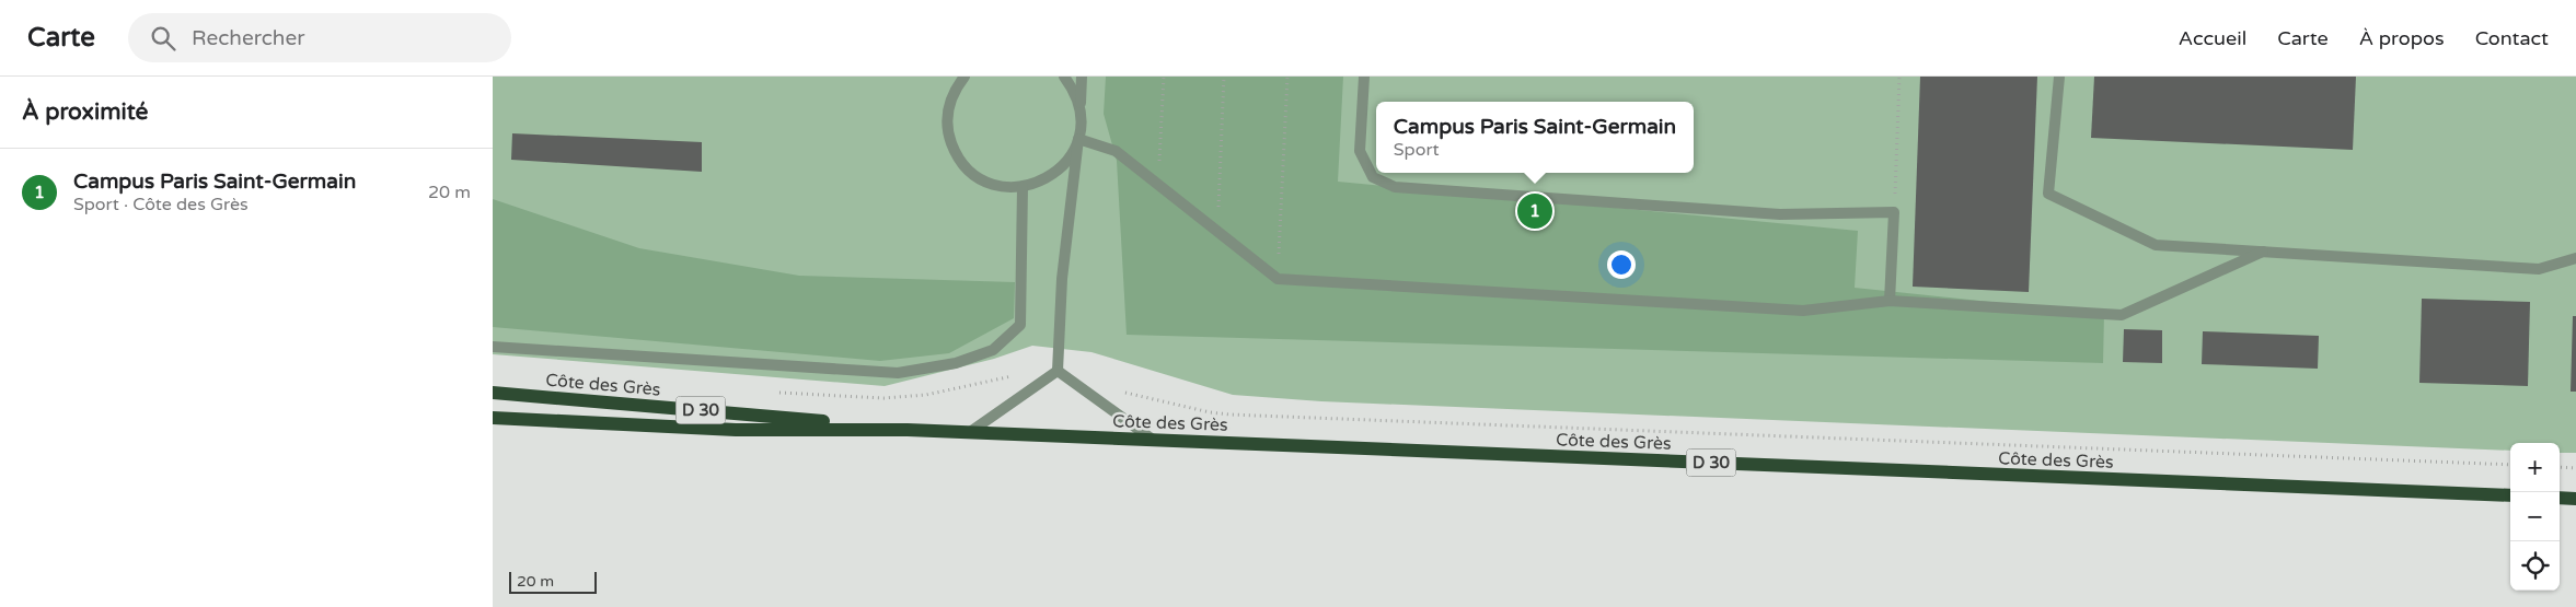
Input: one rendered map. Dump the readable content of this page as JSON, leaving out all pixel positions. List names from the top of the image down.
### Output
{
  "streets": {
    "main road": ["Côte des Grès", "D 30"]
  },
  "scale_bar": "20 m",
  "page": {
    "header": "Carte",
    "search": "Rechercher",
    "nav": [
      "Accueil",
      "Carte",
      "À propos",
      "Contact"
    ],
    "heading": "À proximité",
    "popup": ["Campus Paris Saint-Germain", "Sport"],
    "list": [
      {
        "mark": "1",
        "name": "Campus Paris Saint-Germain",
        "note": "Sport · Côte des Grès",
        "value": "20 m"
      }
    ],
    "pins": "1",
    "map_buttons": ["+", "−"],
    "scale": "20 m"
  }
}
